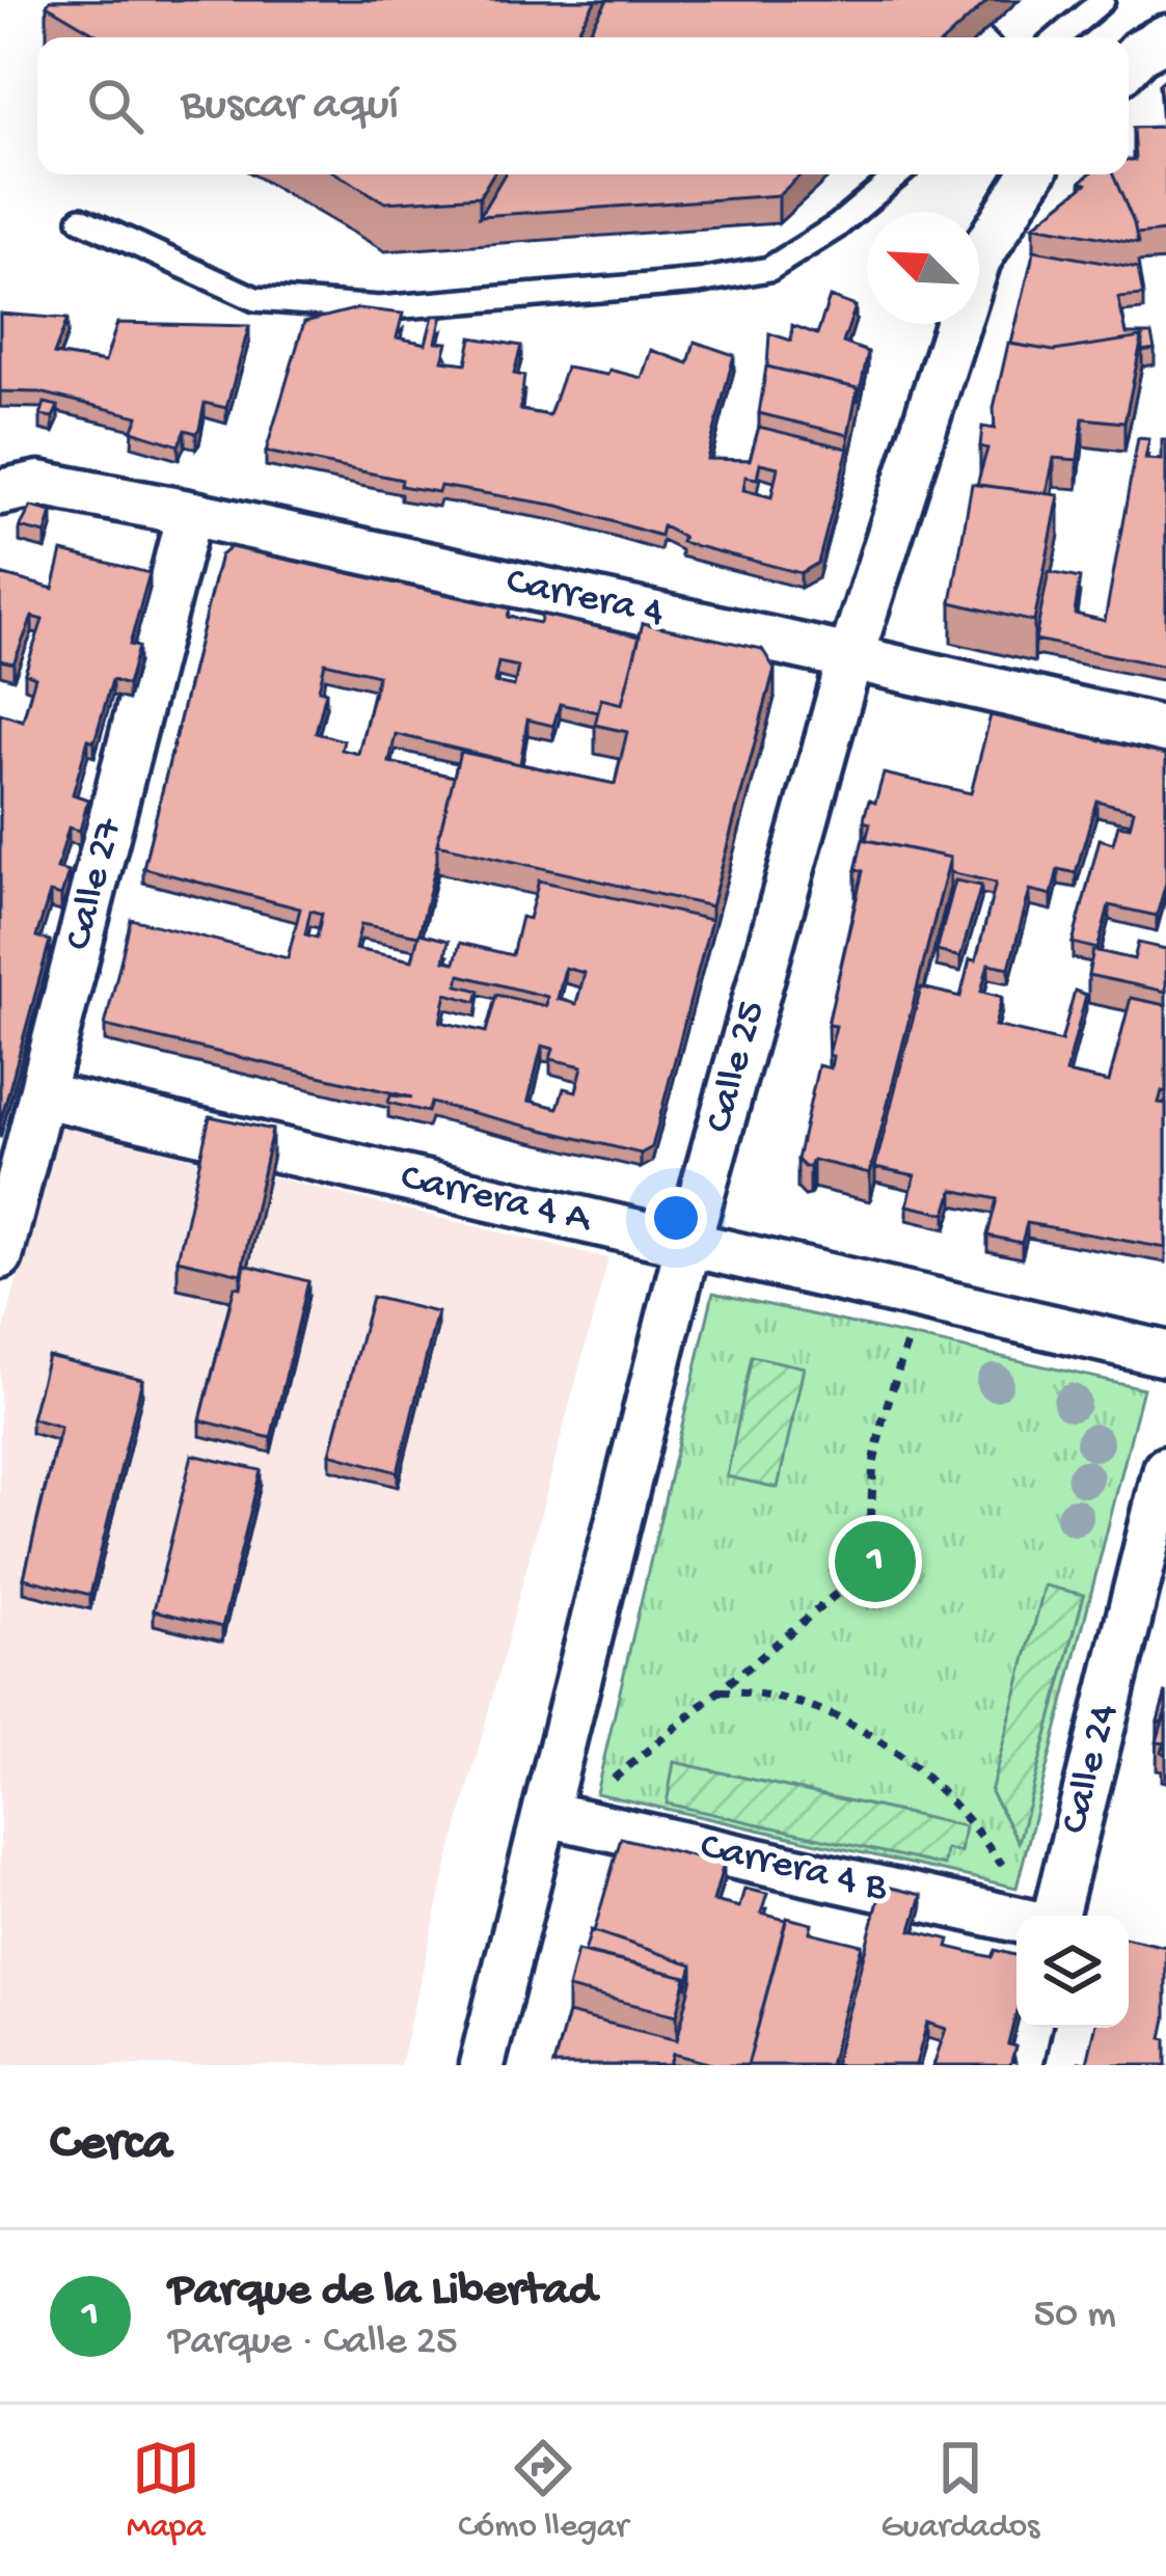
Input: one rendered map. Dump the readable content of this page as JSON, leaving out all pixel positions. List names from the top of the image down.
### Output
{
  "streets": {
    "street": [
      "Carrera 4",
      "Calle 27",
      "Calle 25",
      "Carrera 4 A",
      "Calle 24",
      "Carrera 4 B"
    ]
  },
  "crossings": [
    ["Carrera 4", "Calle 27"],
    ["Carrera 4", "Calle 25"],
    ["Calle 27", "Carrera 4 A"],
    ["Calle 25", "Carrera 4 A"],
    ["Calle 25", "Carrera 4 B"]
  ],
  "north": "top left",
  "page": {
    "search": "Buscar aquí",
    "pins": "1",
    "heading": "Cerca",
    "list": [
      {
        "mark": "1",
        "name": "Parque de la Libertad",
        "note": "Parque · Calle 25",
        "value": "50 m"
      }
    ],
    "nav": ["Mapa", "Cómo llegar", "Guardados"]
  }
}
